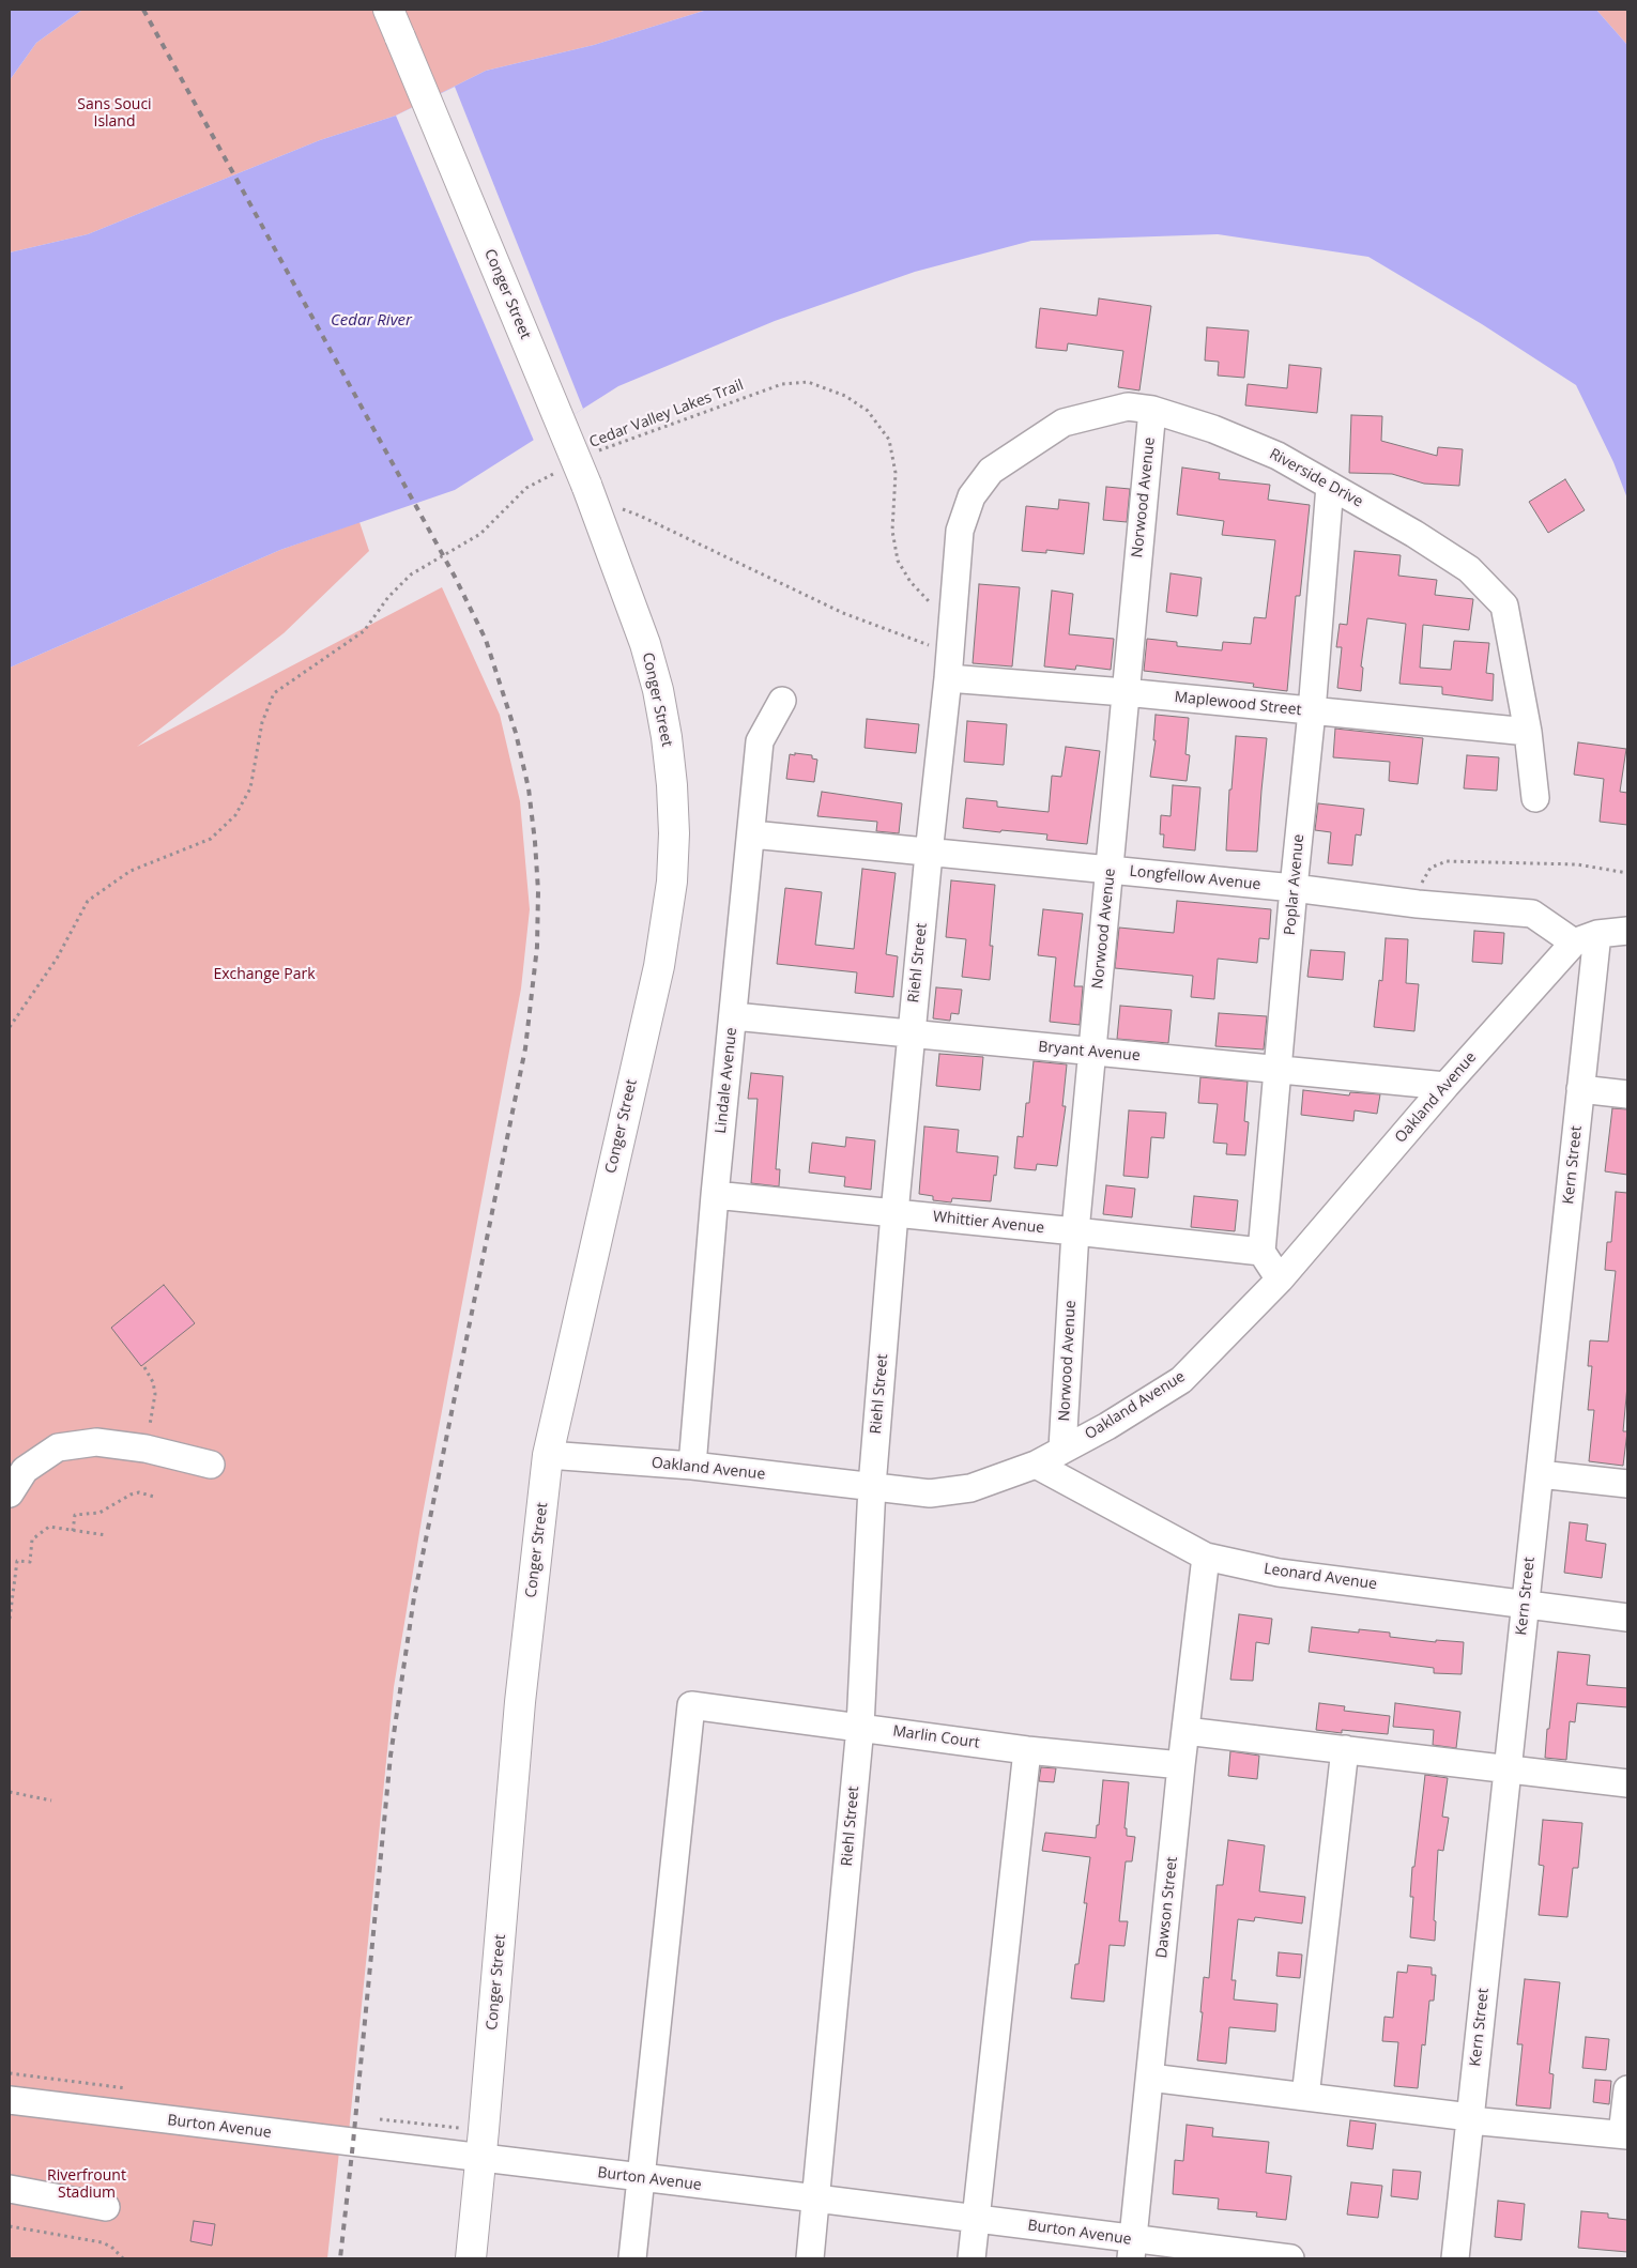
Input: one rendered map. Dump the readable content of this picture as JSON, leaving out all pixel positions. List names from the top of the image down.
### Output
{
  "streets": {
    "main road": ["Conger Street"],
    "street": [
      "Riverside Drive",
      "Norwood Avenue",
      "Maplewood Street",
      "Longfellow Avenue",
      "Poplar Avenue",
      "Riehl Street",
      "Bryant Avenue",
      "Lindale Avenue",
      "Oakland Avenue",
      "Kern Street",
      "Whittier Avenue",
      "Leonard Avenue",
      "Marlin Court",
      "Dawson Street",
      "Burton Avenue"
    ],
    "path": ["Cedar Valley Lakes Trail"]
  },
  "crossings": [
    ["Conger Street", "Oakland Avenue"],
    ["Conger Street", "Burton Avenue"],
    ["Cedar Valley Lakes Trail", "Maplewood Street"],
    ["Cedar Valley Lakes Trail", "Riehl Street"],
    ["Riverside Drive", "Norwood Avenue"],
    ["Riverside Drive", "Maplewood Street"],
    ["Riverside Drive", "Poplar Avenue"],
    ["Riverside Drive", "Riehl Street"],
    ["Norwood Avenue", "Maplewood Street"],
    ["Norwood Avenue", "Longfellow Avenue"],
    ["Norwood Avenue", "Bryant Avenue"],
    ["Norwood Avenue", "Oakland Avenue"],
    ["Norwood Avenue", "Whittier Avenue"],
    ["Maplewood Street", "Poplar Avenue"],
    ["Maplewood Street", "Riehl Street"],
    ["Longfellow Avenue", "Poplar Avenue"],
    ["Longfellow Avenue", "Riehl Street"],
    ["Longfellow Avenue", "Lindale Avenue"],
    ["Longfellow Avenue", "Oakland Avenue"],
    ["Longfellow Avenue", "Kern Street"],
    ["Poplar Avenue", "Bryant Avenue"],
    ["Poplar Avenue", "Whittier Avenue"],
    ["Riehl Street", "Bryant Avenue"],
    ["Riehl Street", "Oakland Avenue"],
    ["Riehl Street", "Whittier Avenue"],
    ["Riehl Street", "Marlin Court"],
    ["Riehl Street", "Burton Avenue"],
    ["Bryant Avenue", "Lindale Avenue"],
    ["Bryant Avenue", "Oakland Avenue"],
    ["Lindale Avenue", "Oakland Avenue"],
    ["Lindale Avenue", "Whittier Avenue"],
    ["Oakland Avenue", "Kern Street"],
    ["Oakland Avenue", "Leonard Avenue"],
    ["Kern Street", "Leonard Avenue"],
    ["Leonard Avenue", "Dawson Street"],
    ["Marlin Court", "Dawson Street"],
    ["Marlin Court", "Burton Avenue"],
    ["Dawson Street", "Burton Avenue"]
  ],
  "water": ["Cedar River"],
  "parks": ["Sans Souci Island", "Exchange Park", "Riverfrount Stadium"]
}
